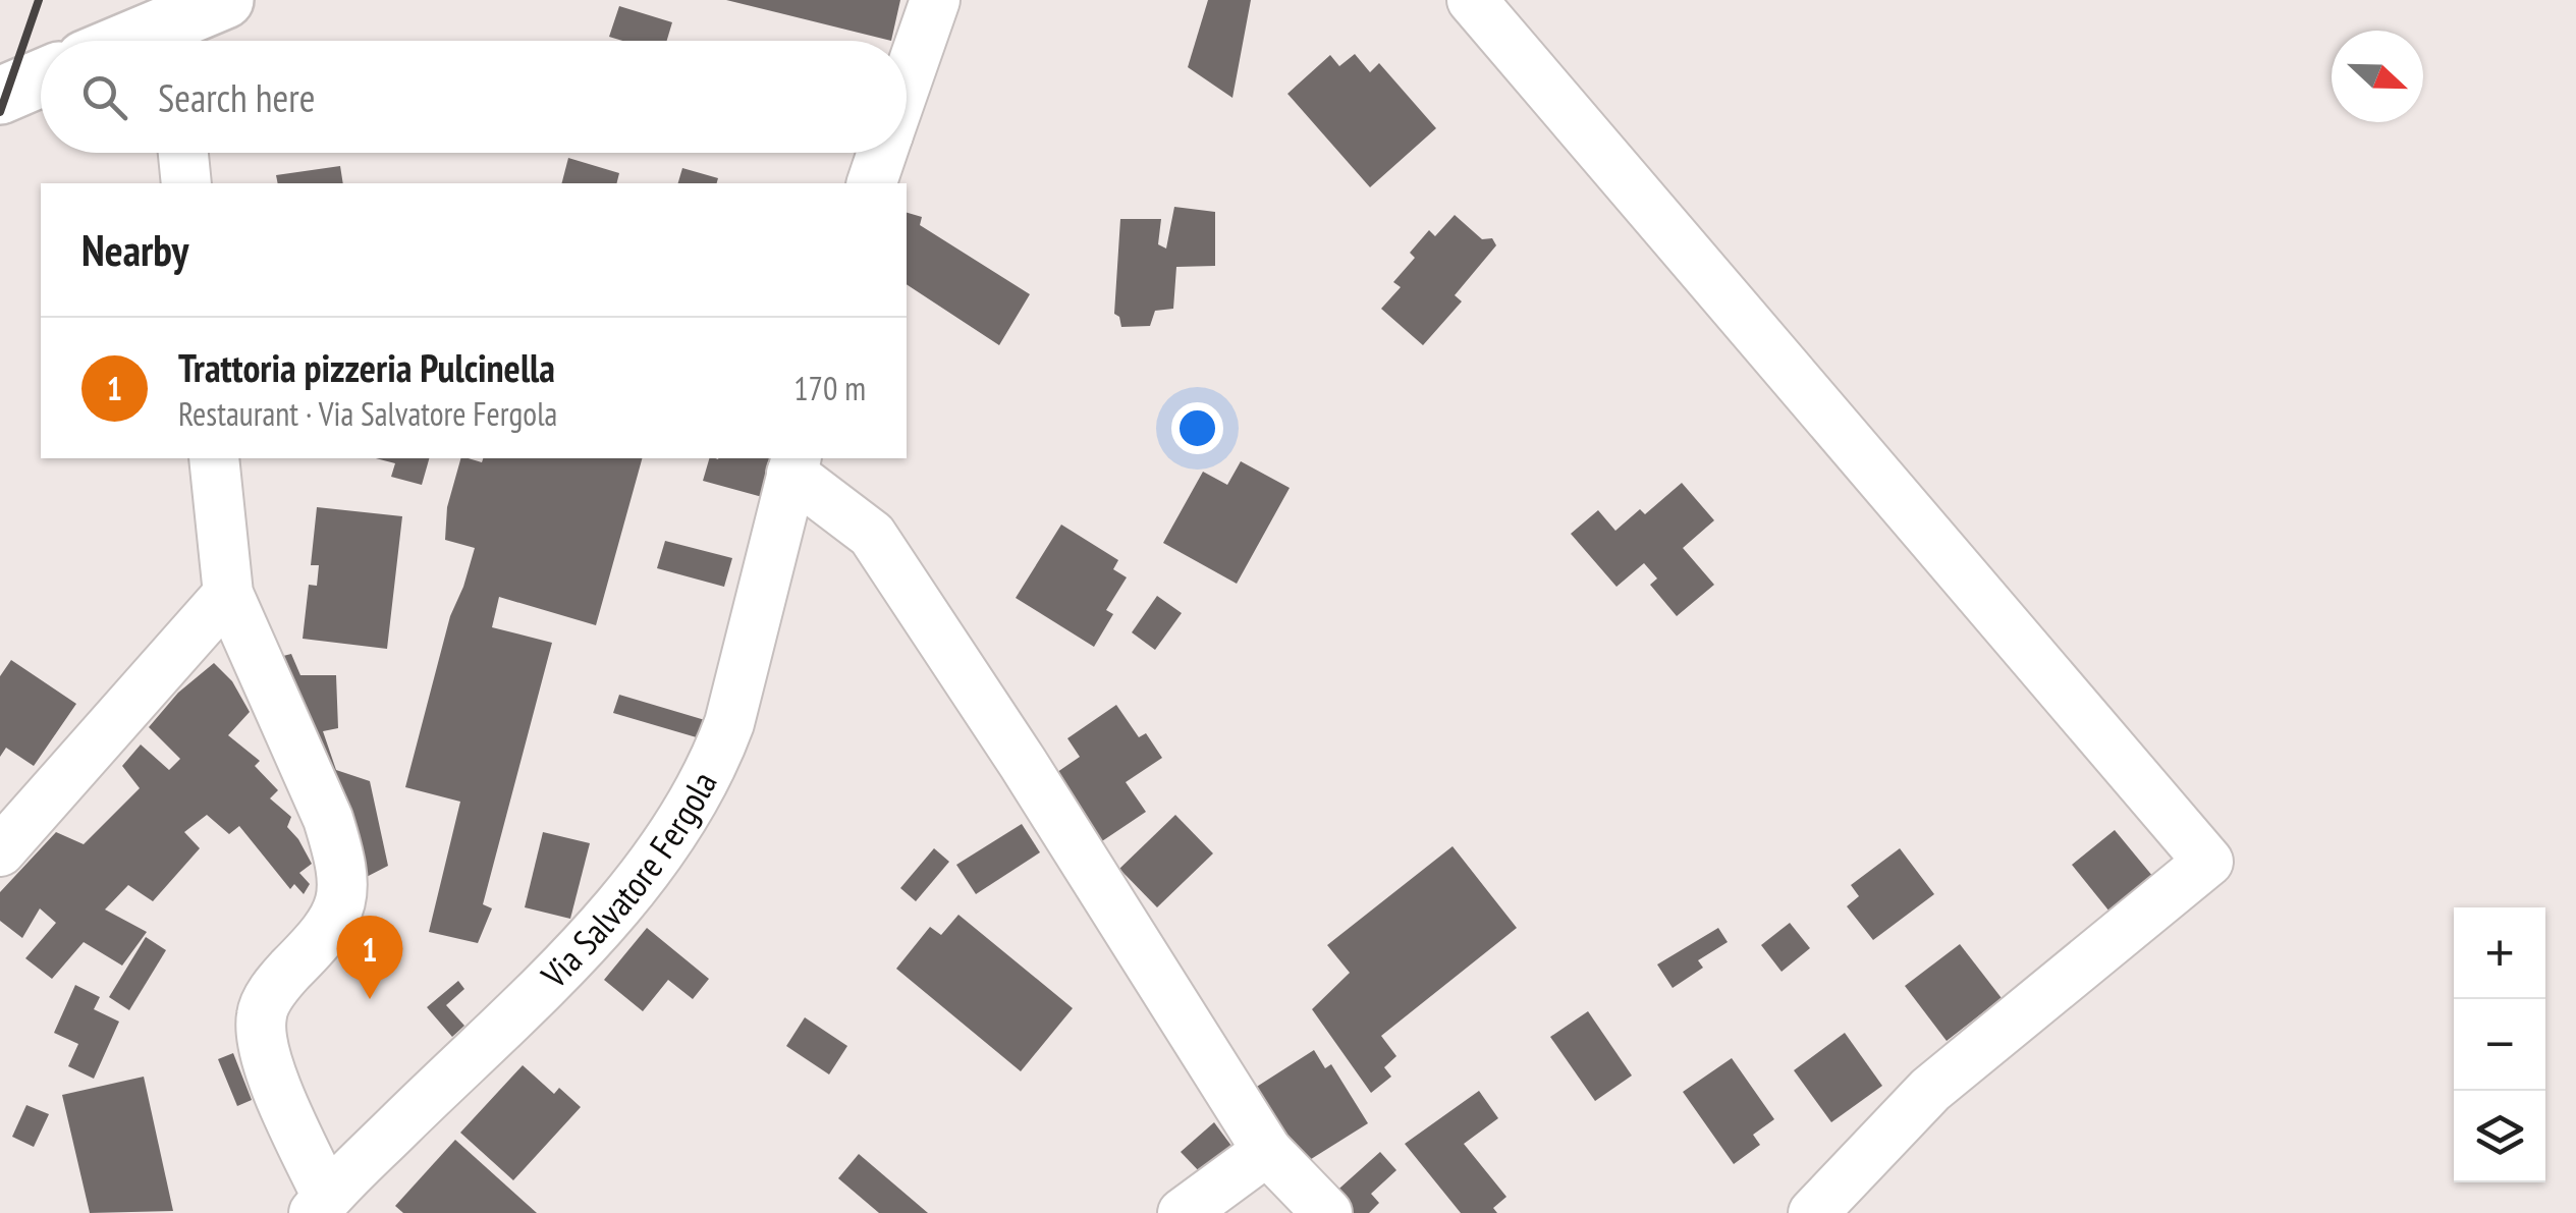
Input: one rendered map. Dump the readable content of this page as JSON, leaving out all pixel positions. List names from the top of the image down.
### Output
{
  "streets": {
    "street": ["Via Salvatore Fergola"]
  },
  "north": "right",
  "page": {
    "search": "Search here",
    "heading": "Nearby",
    "list": [
      {
        "mark": "1",
        "name": "Trattoria pizzeria Pulcinella",
        "note": "Restaurant · Via Salvatore Fergola",
        "value": "170 m"
      }
    ],
    "map_buttons": ["+", "−"],
    "pins": "1"
  }
}
